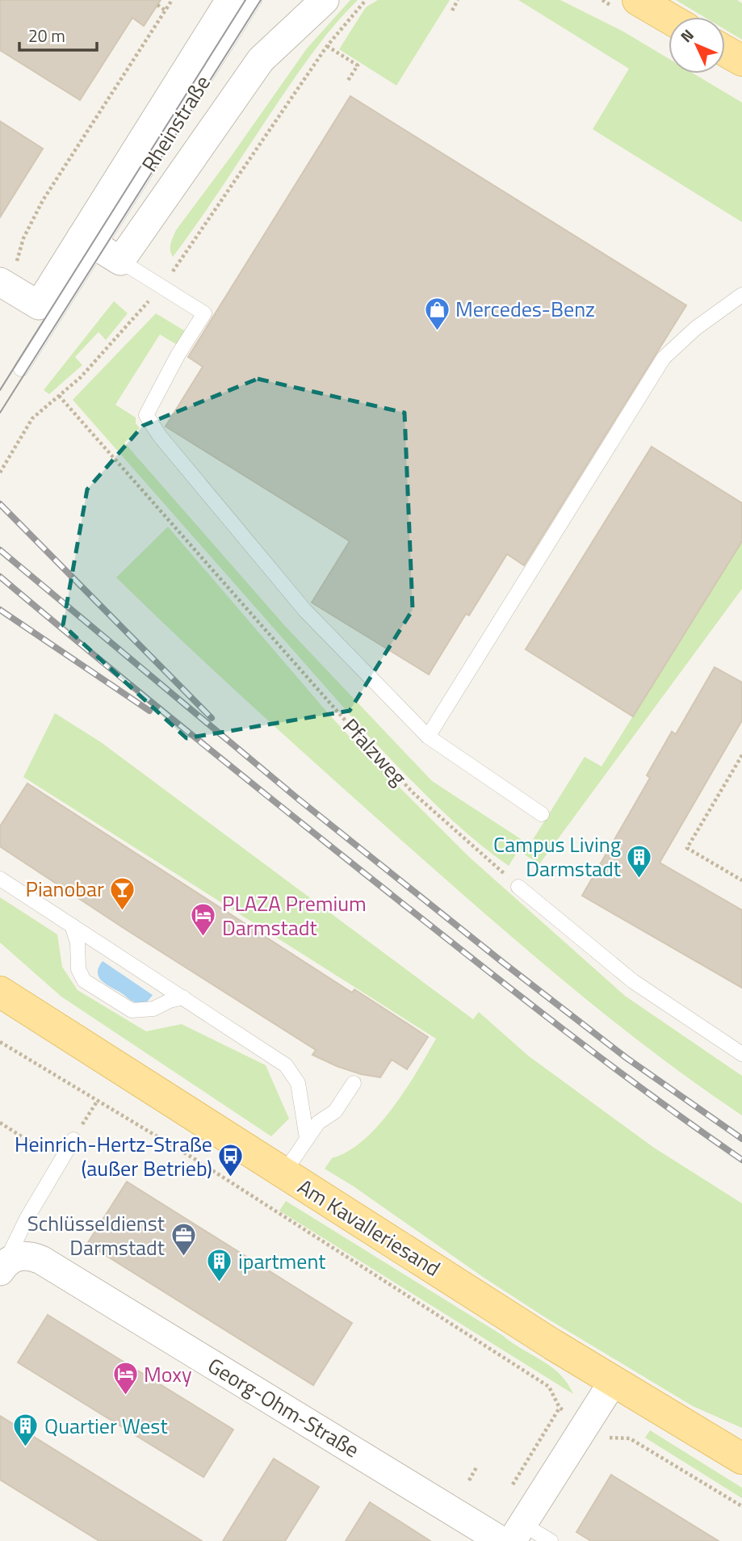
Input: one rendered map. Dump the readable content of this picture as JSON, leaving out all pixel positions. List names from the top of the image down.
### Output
{
  "streets": {
    "main road": ["Am Kavalleriesand"],
    "street": ["Rheinstraße", "Georg-Ohm-Straße"],
    "path": ["Pfalzweg"]
  },
  "places": {
    "shop": ["Mercedes-Benz"],
    "building": ["Campus Living Darmstadt", "ipartment", "Quartier West"],
    "bar": ["Pianobar"],
    "hotel": ["PLAZA Premium Darmstadt", "Moxy"],
    "bus stop": ["Heinrich-Hertz-Straße (außer Betrieb)"],
    "office": ["Schlüsseldienst Darmstadt"]
  },
  "scale_bar": "20 m",
  "north": "top left"
}
